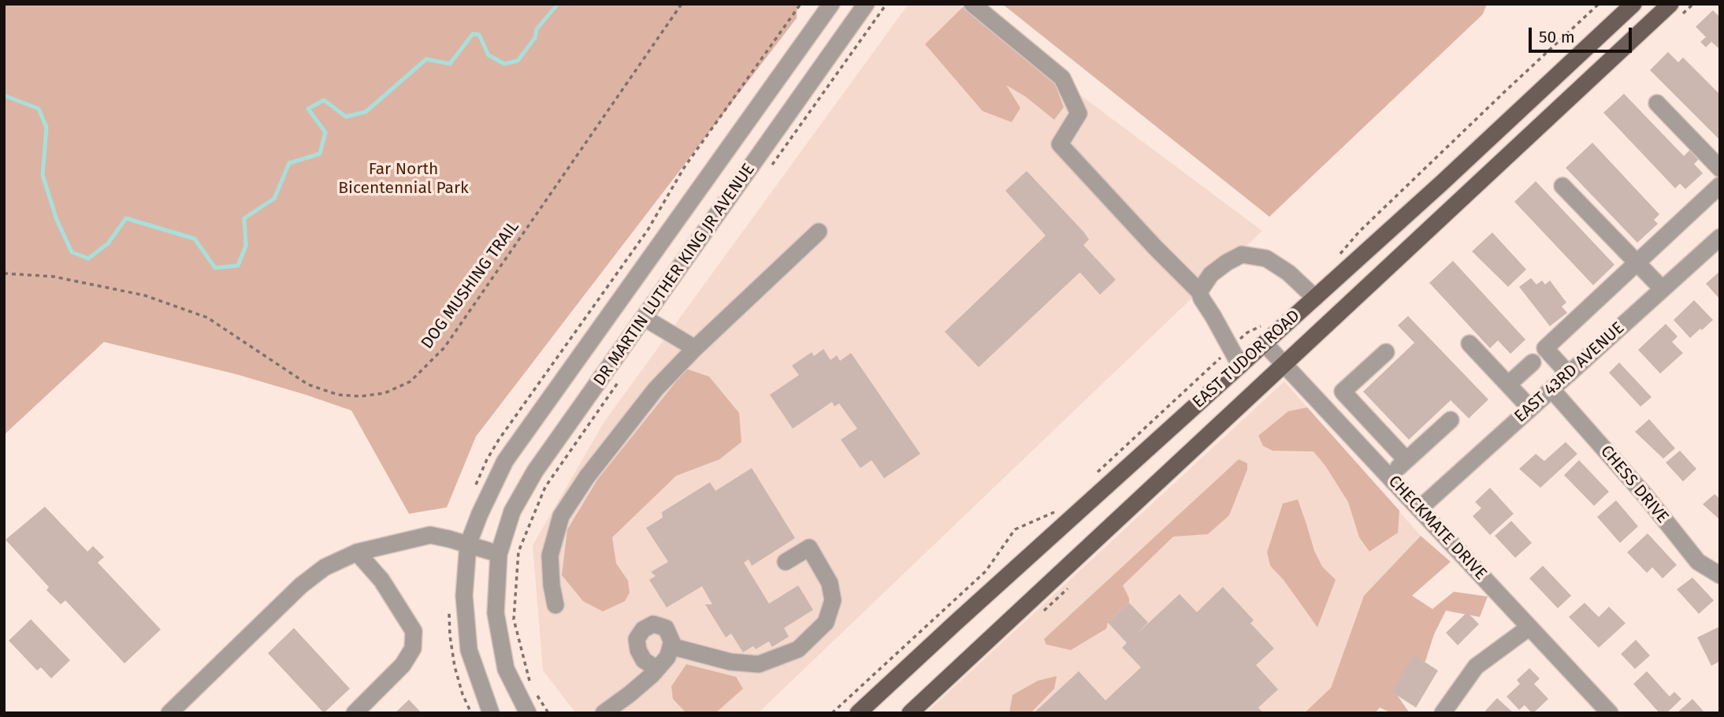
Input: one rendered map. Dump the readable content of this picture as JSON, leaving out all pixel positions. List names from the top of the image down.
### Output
{
  "streets": {
    "main road": ["EAST TUDOR ROAD"],
    "street": [
      "DR MARTIN LUTHER KING JR AVENUE",
      "EAST 43RD AVENUE",
      "CHESS DRIVE",
      "CHECKMATE DRIVE"
    ],
    "path": ["DOG MUSHING TRAIL"]
  },
  "crossings": [
    ["EAST TUDOR ROAD", "CHECKMATE DRIVE"],
    ["EAST 43RD AVENUE", "CHESS DRIVE"],
    ["EAST 43RD AVENUE", "CHECKMATE DRIVE"]
  ],
  "parks": ["Far North Bicentennial Park"],
  "scale_bar": "50 m"
}
